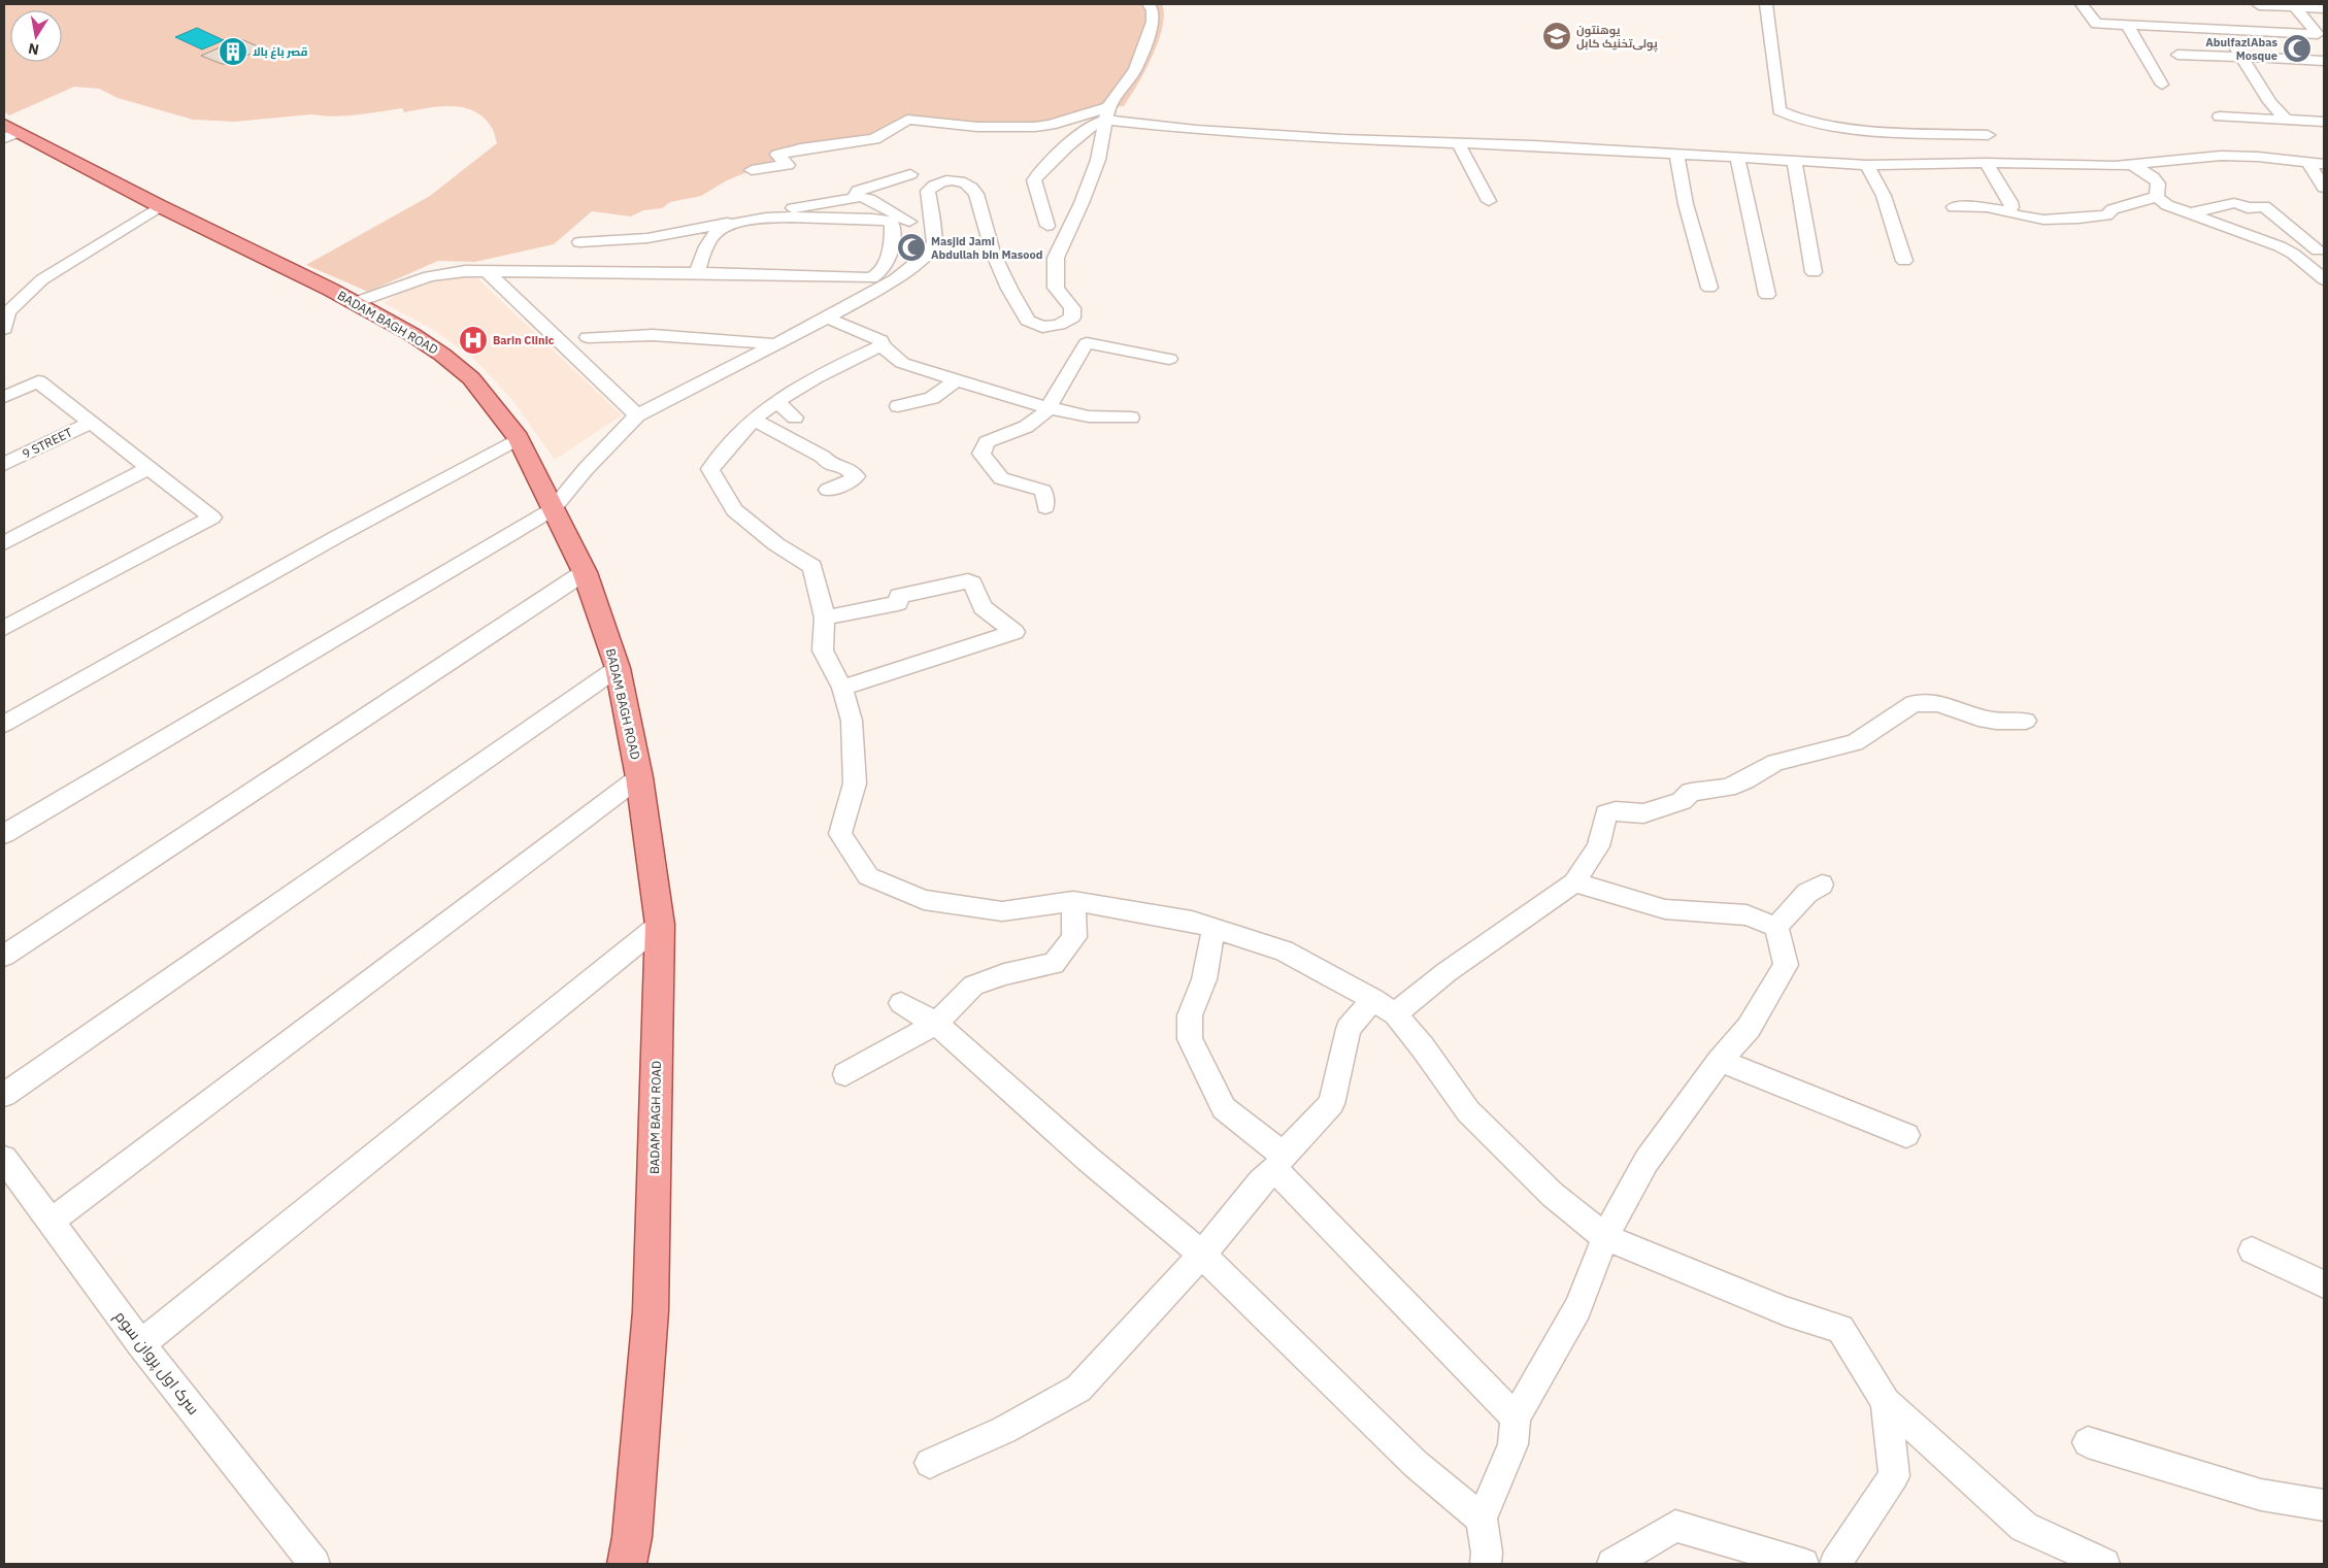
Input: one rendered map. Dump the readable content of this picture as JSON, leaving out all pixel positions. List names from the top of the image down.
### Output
{
  "streets": {
    "main road": ["BADAM BAGH ROAD"],
    "street": ["9 STREET", "سرک اول پروان سوم"]
  },
  "places": {
    "school or university": ["پوهنتون پولی‌تخنیک کابل"],
    "mosque": ["AbulfazlAbas Mosque", "Masjid Jami Abdullah bin Masood"],
    "building": ["قصر باغ بالا"],
    "hospital": ["Barin Clinic"]
  },
  "north": "bottom"
}
